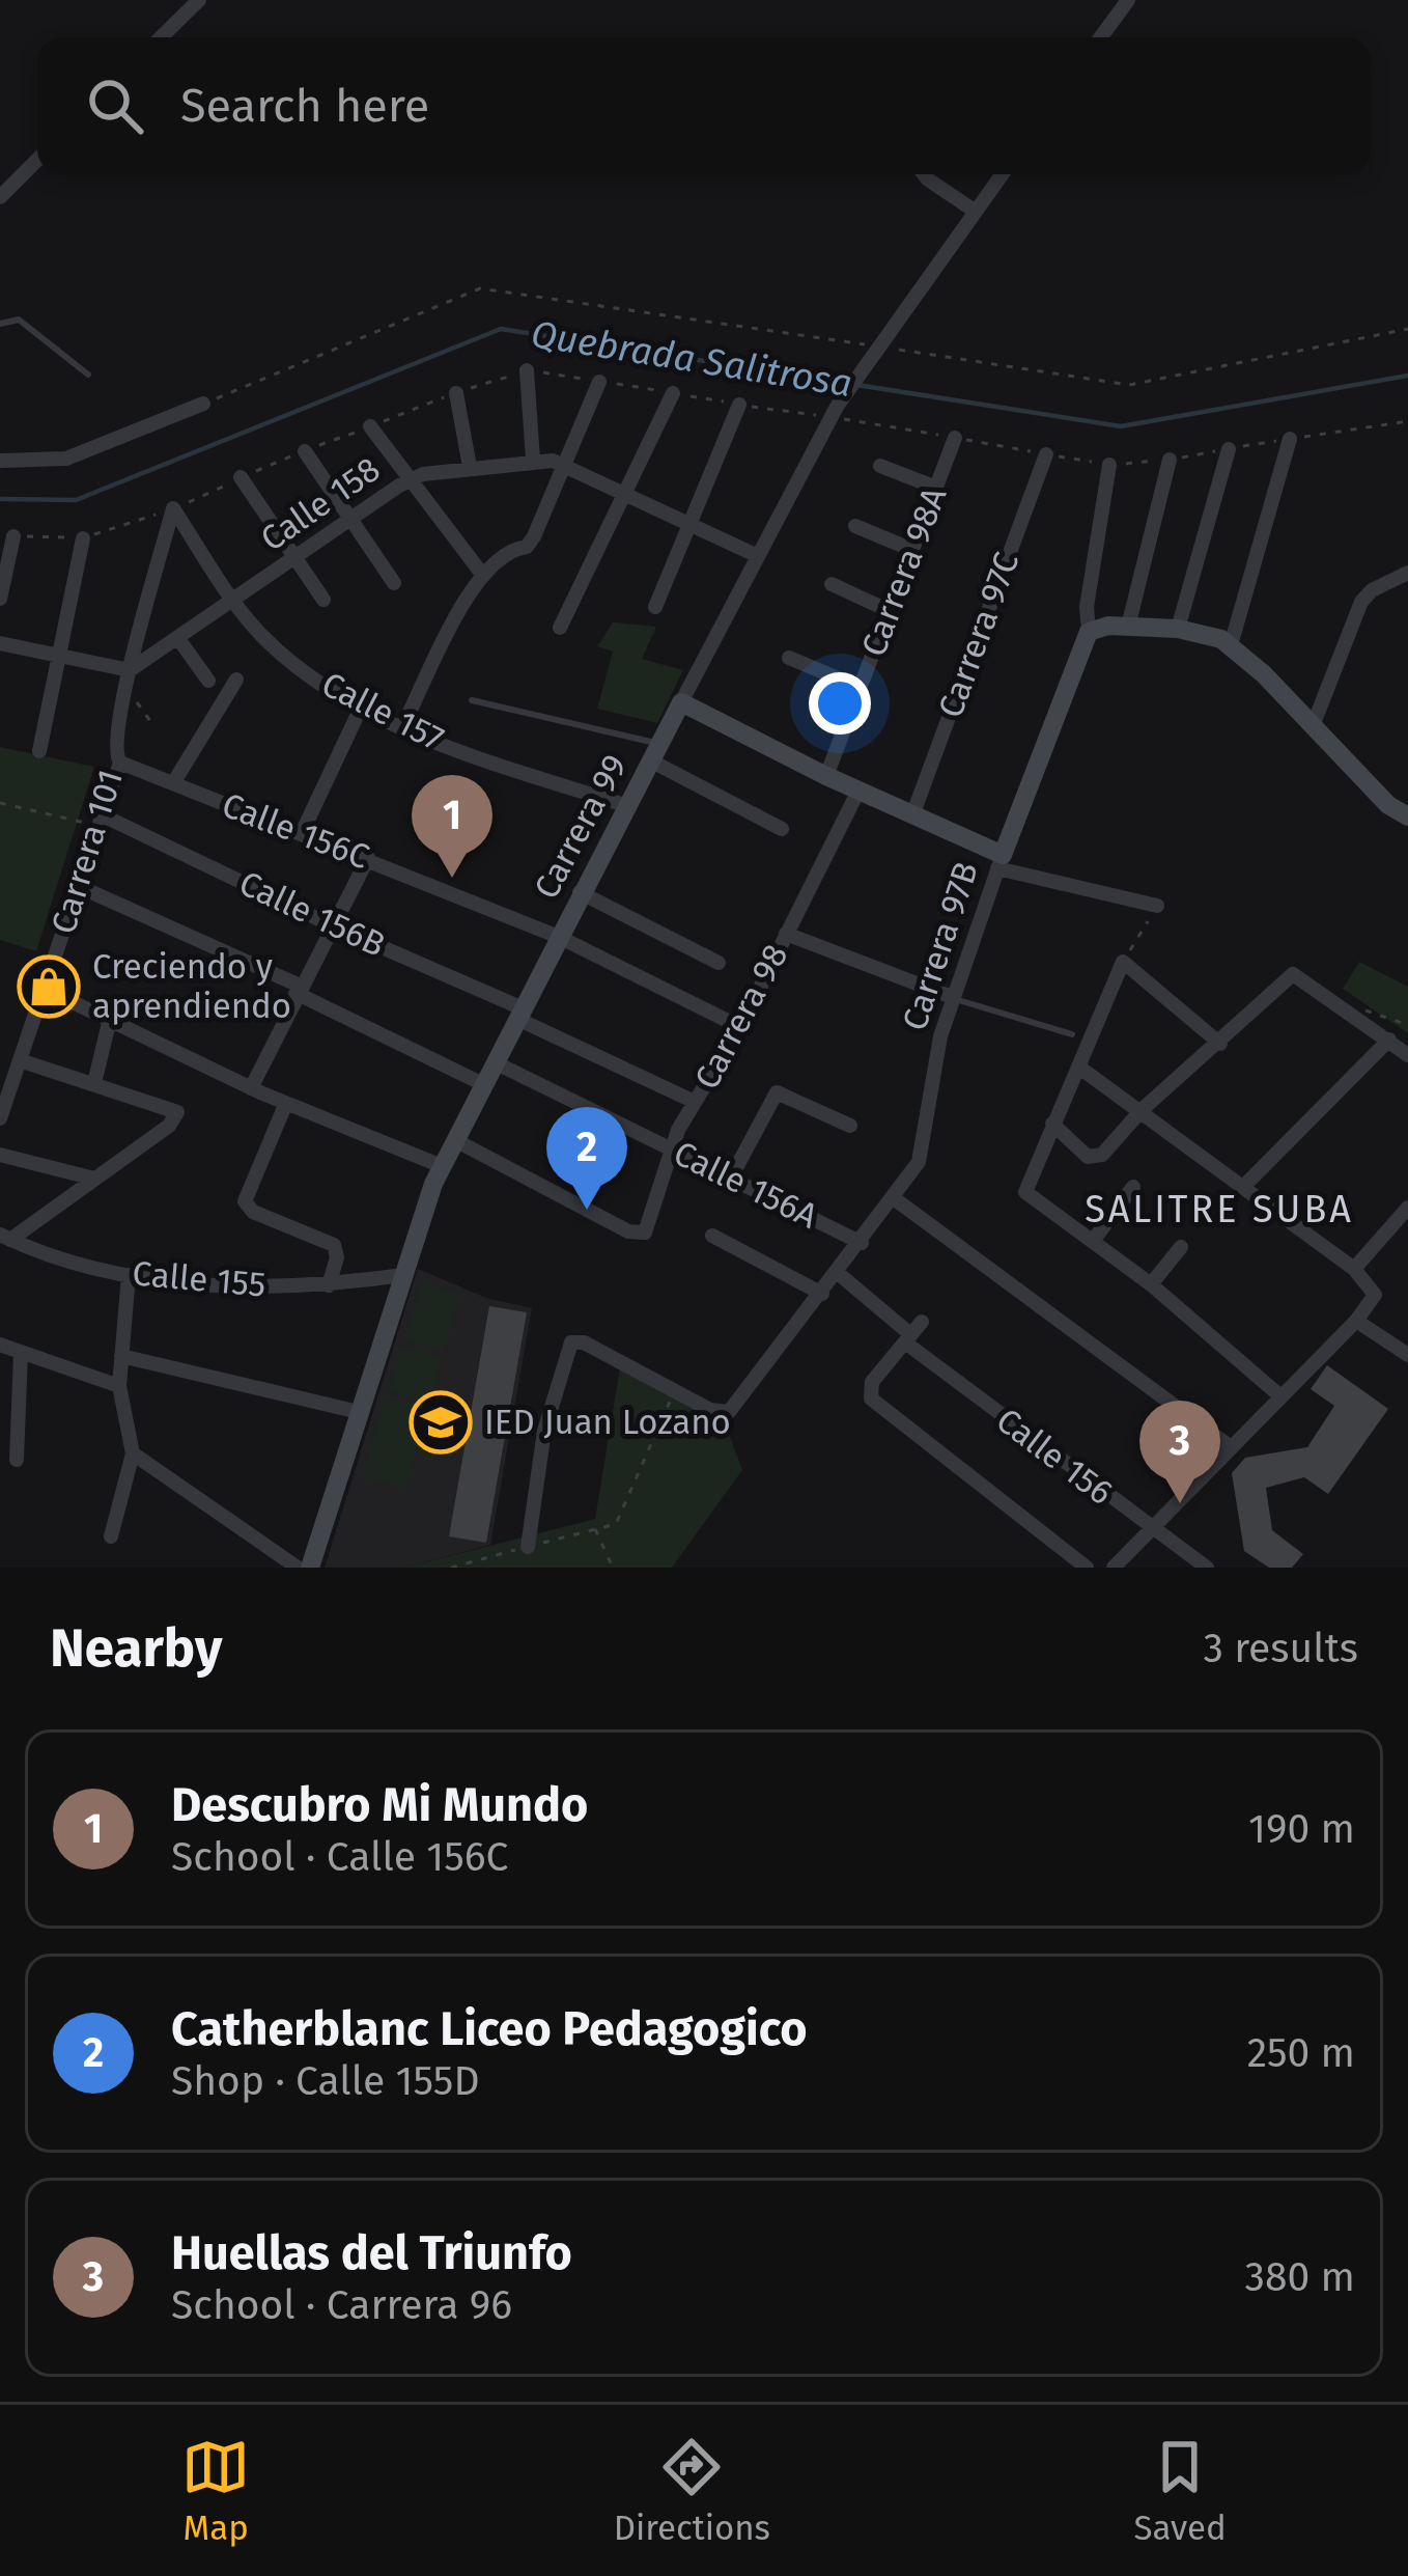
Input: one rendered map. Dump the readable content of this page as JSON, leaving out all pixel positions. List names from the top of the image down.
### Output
{
  "streets": {
    "street": [
      "Calle 158",
      "Carrera 98A",
      "Carrera 97C",
      "Calle 157",
      "Carrera 99",
      "Calle 156C",
      "Carrera 101",
      "Calle 156B",
      "Carrera 97B",
      "Carrera 98",
      "Calle 156A",
      "Calle 155",
      "Calle 156"
    ]
  },
  "crossings": [
    ["Calle 158", "Calle 157"],
    ["Calle 158", "Carrera 99"],
    ["Calle 158", "Carrera 101"],
    ["Calle 157", "Carrera 99"],
    ["Calle 157", "Carrera 101"],
    ["Carrera 99", "Calle 156C"],
    ["Carrera 99", "Calle 156B"],
    ["Carrera 99", "Carrera 98"],
    ["Carrera 99", "Calle 156A"],
    ["Carrera 99", "Calle 155"],
    ["Calle 156C", "Carrera 101"],
    ["Calle 156C", "Carrera 98"],
    ["Carrera 101", "Calle 156B"],
    ["Calle 156B", "Carrera 98"],
    ["Carrera 97B", "Calle 156A"],
    ["Carrera 97B", "Calle 156"],
    ["Carrera 98", "Calle 156A"]
  ],
  "districts": ["SALITRE SUBA"],
  "water": ["Quebrada Salitrosa"],
  "places": {
    "shop": ["Creciendo y aprendiendo"],
    "school or university": ["IED Juan Lozano"]
  },
  "page": {
    "search": "Search here",
    "pins": ["1", "2", "3"],
    "heading": ["Nearby", "3 results"],
    "list": [
      {
        "mark": "1",
        "name": "Descubro Mi Mundo",
        "note": "School · Calle 156C",
        "value": "190 m"
      },
      {
        "mark": "2",
        "name": "Catherblanc Liceo Pedagogico",
        "note": "Shop · Calle 155D",
        "value": "250 m"
      },
      {
        "mark": "3",
        "name": "Huellas del Triunfo",
        "note": "School · Carrera 96",
        "value": "380 m"
      }
    ],
    "nav": ["Map", "Directions", "Saved"]
  }
}
